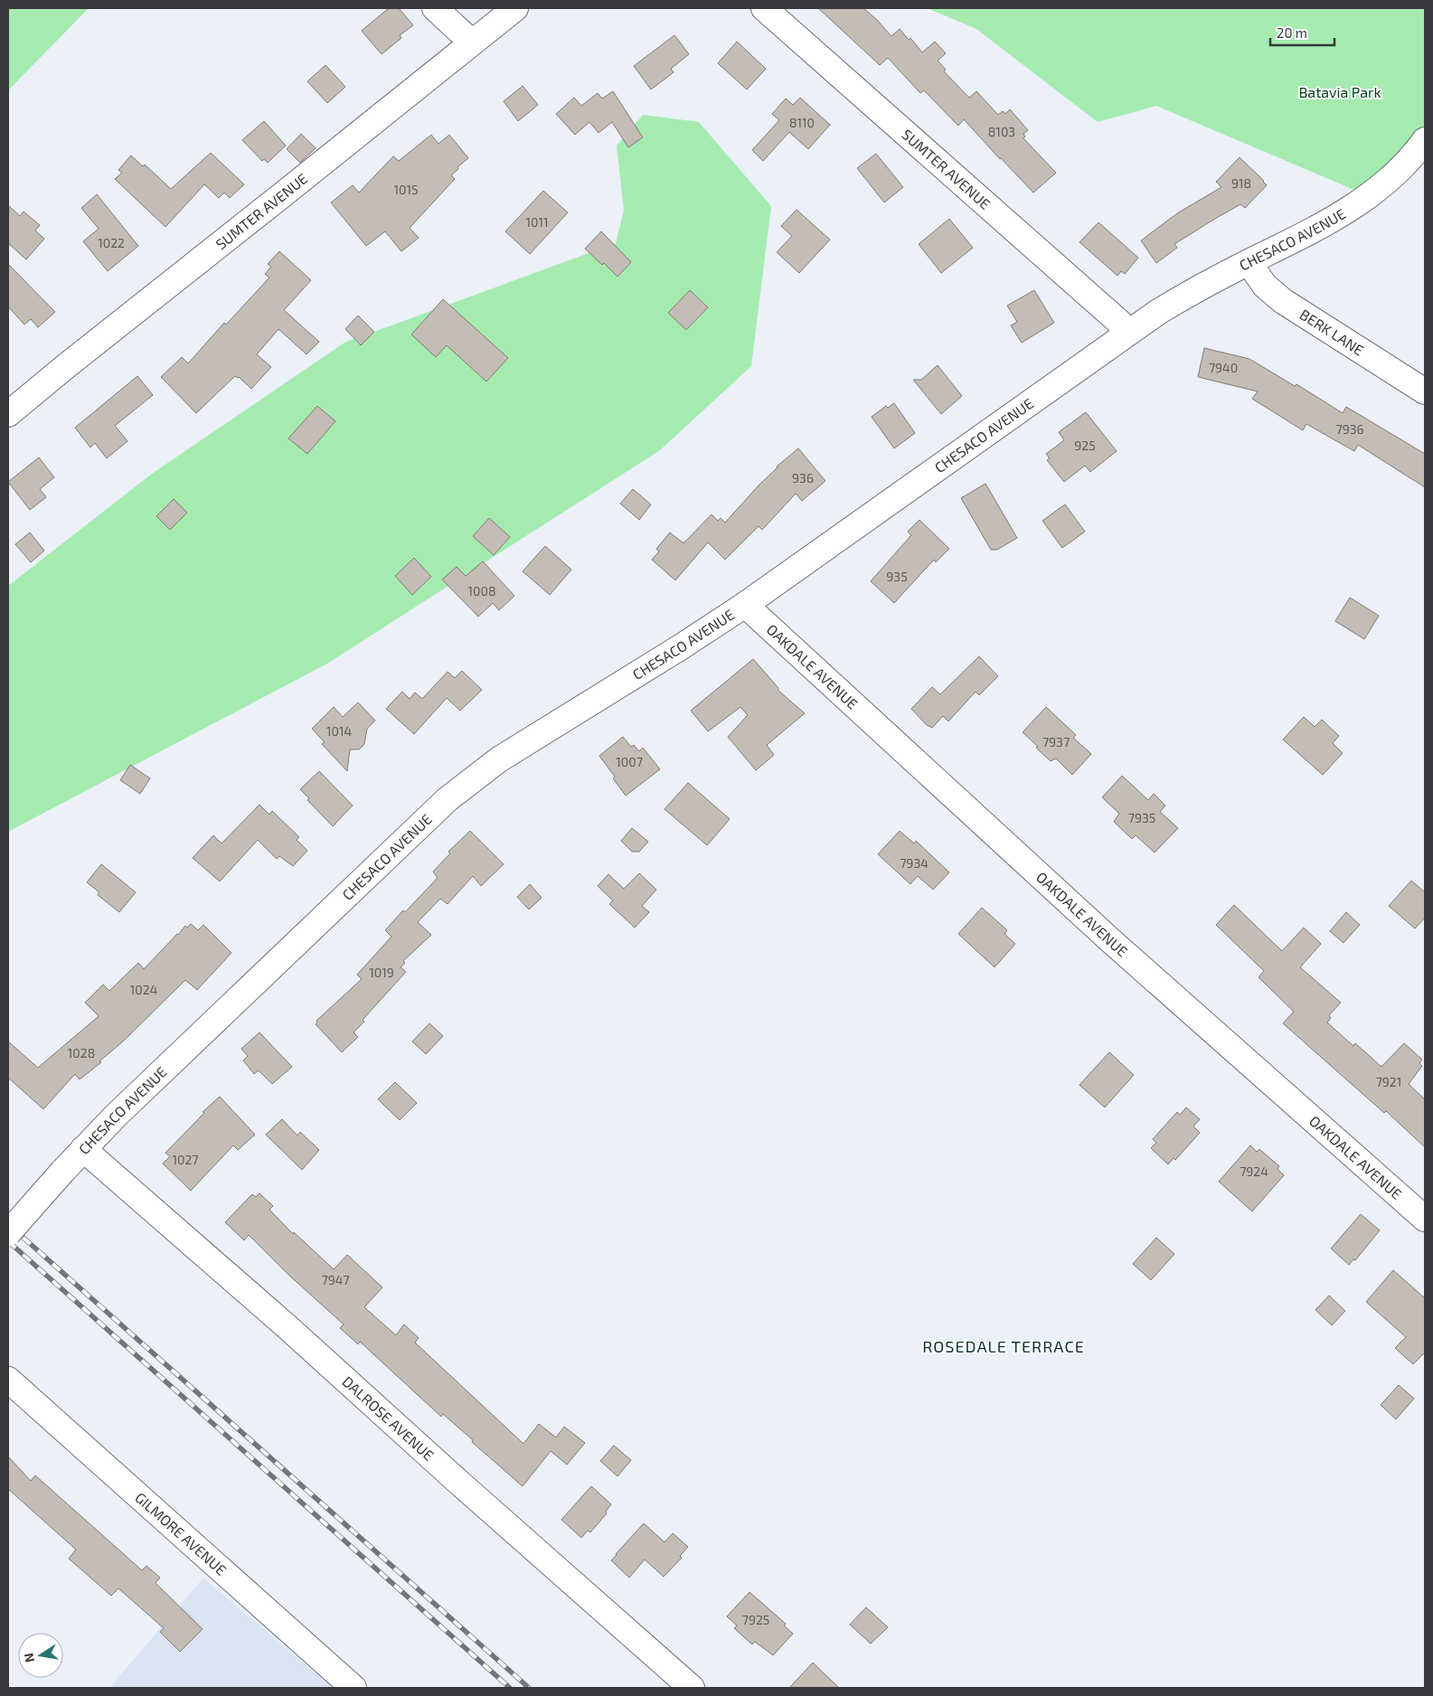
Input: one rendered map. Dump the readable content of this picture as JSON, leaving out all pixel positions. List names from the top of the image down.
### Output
{
  "streets": {
    "street": [
      "SUMTER AVENUE",
      "CHESACO AVENUE",
      "BERK LANE",
      "OAKDALE AVENUE",
      "DALROSE AVENUE",
      "GILMORE AVENUE"
    ]
  },
  "crossings": [
    ["SUMTER AVENUE", "CHESACO AVENUE"],
    ["CHESACO AVENUE", "BERK LANE"],
    ["CHESACO AVENUE", "OAKDALE AVENUE"],
    ["CHESACO AVENUE", "DALROSE AVENUE"]
  ],
  "districts": ["ROSEDALE TERRACE"],
  "parks": ["Batavia Park"],
  "house_numbers": [
    "8110",
    "8103",
    "918",
    "1015",
    "1011",
    "1022",
    "7940",
    "7936",
    "925",
    "936",
    "935",
    "1008",
    "1014",
    "7937",
    "1007",
    "7935",
    "7934",
    "1019",
    "1024",
    "1028",
    "7921",
    "1027",
    "7924",
    "7947",
    "7925"
  ],
  "scale_bar": "20 m",
  "north": "left"
}
